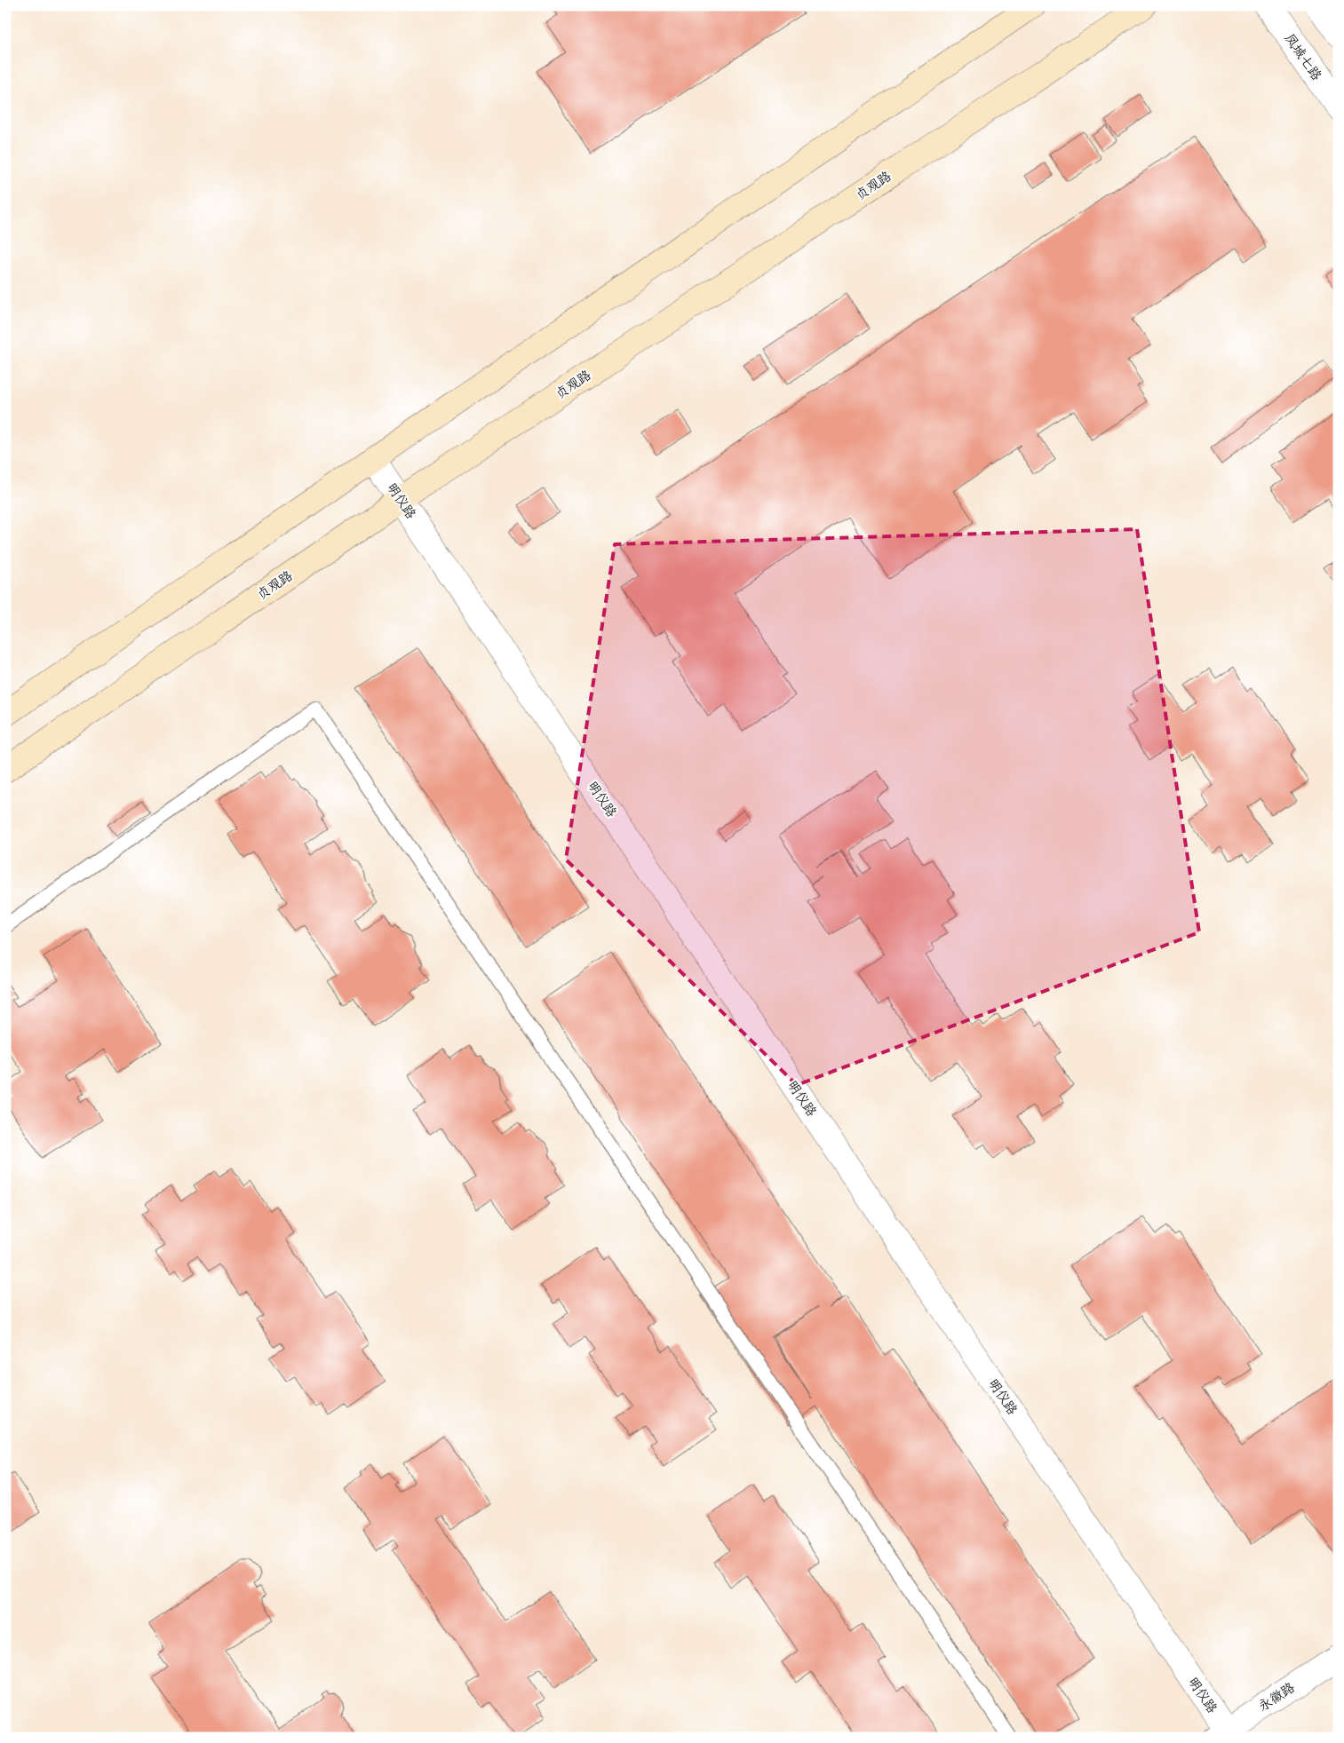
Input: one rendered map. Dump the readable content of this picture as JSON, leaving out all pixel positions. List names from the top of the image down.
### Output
{
  "streets": {
    "main road": ["贞观路"],
    "street": ["凤城七路", "明仪路", "永徽路"]
  },
  "crossings": [
    ["贞观路", "明仪路"],
    ["明仪路", "永徽路"]
  ]
}
